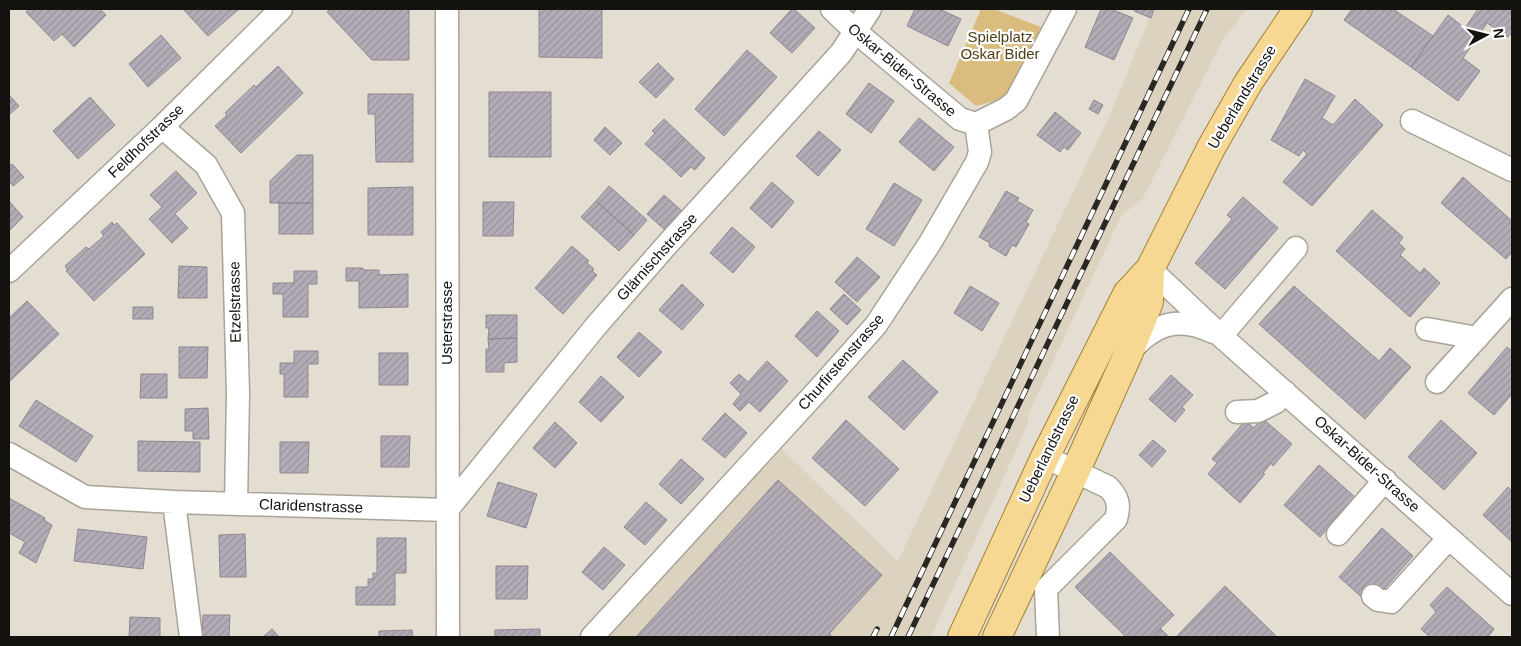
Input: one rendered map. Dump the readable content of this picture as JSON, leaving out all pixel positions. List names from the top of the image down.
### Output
{
  "streets": {
    "main road": ["Ueberlandstrasse"],
    "street": [
      "Oskar-Bider-Strasse",
      "Feldhofstrasse",
      "Glärnischstrasse",
      "Etzelstrasse",
      "Usterstrasse",
      "Churfirstenstrasse",
      "Claridenstrasse"
    ]
  },
  "crossings": [
    ["Oskar-Bider-Strasse", "Ueberlandstrasse"],
    ["Oskar-Bider-Strasse", "Glärnischstrasse"],
    ["Oskar-Bider-Strasse", "Churfirstenstrasse"],
    ["Feldhofstrasse", "Etzelstrasse"],
    ["Glärnischstrasse", "Usterstrasse"],
    ["Glärnischstrasse", "Claridenstrasse"],
    ["Etzelstrasse", "Claridenstrasse"],
    ["Usterstrasse", "Claridenstrasse"]
  ],
  "parks": ["Spielplatz Oskar Bider"],
  "north": "right"
}
